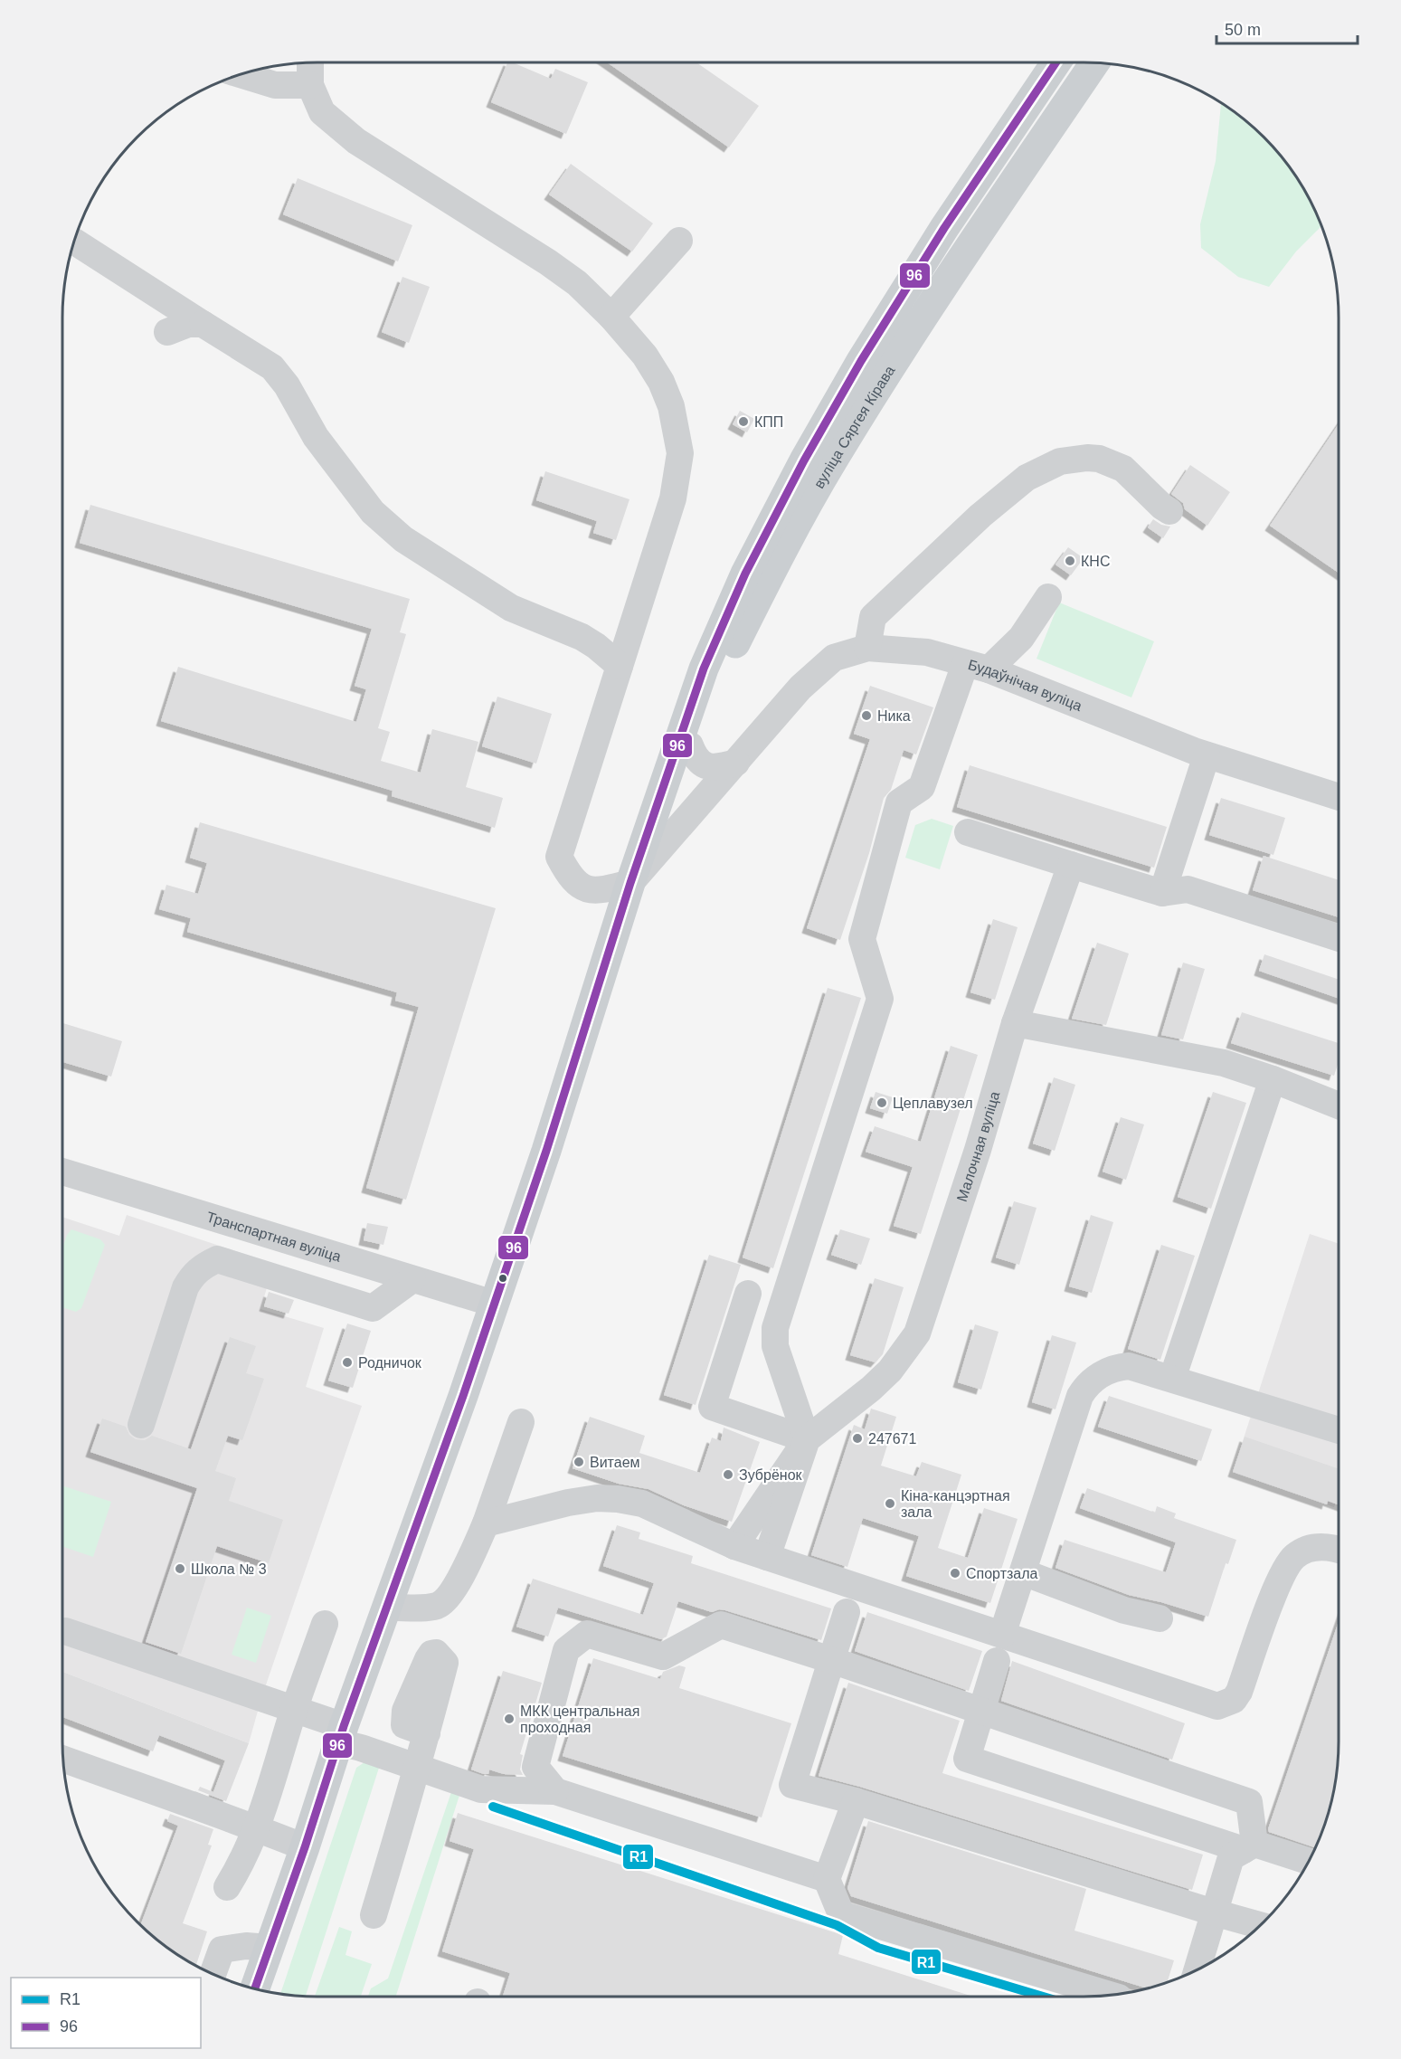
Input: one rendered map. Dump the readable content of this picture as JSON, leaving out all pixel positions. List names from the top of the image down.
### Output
{
  "streets": {
    "main road": ["вуліца Сяргея Кірава"],
    "street": ["Будаўнічая вуліца", "Малочная вуліца", "Транспартная вуліца"]
  },
  "crossings": [
    ["вуліца Сяргея Кірава", "Будаўнічая вуліца"],
    ["вуліца Сяргея Кірава", "Транспартная вуліца"]
  ],
  "places": [
    "КПП",
    "КНС",
    "Ника",
    "Цеплавузел",
    "Родничок",
    "247671",
    "Витаем",
    "Зубрёнок",
    "Кіна-канцэртная зала",
    "Школа № 3",
    "Спортзала",
    "МКК центральная проходная"
  ],
  "lines": ["transit line 96", "transit line R1"],
  "legend": ["R1", "96"],
  "scale_bar": "50 m"
}
